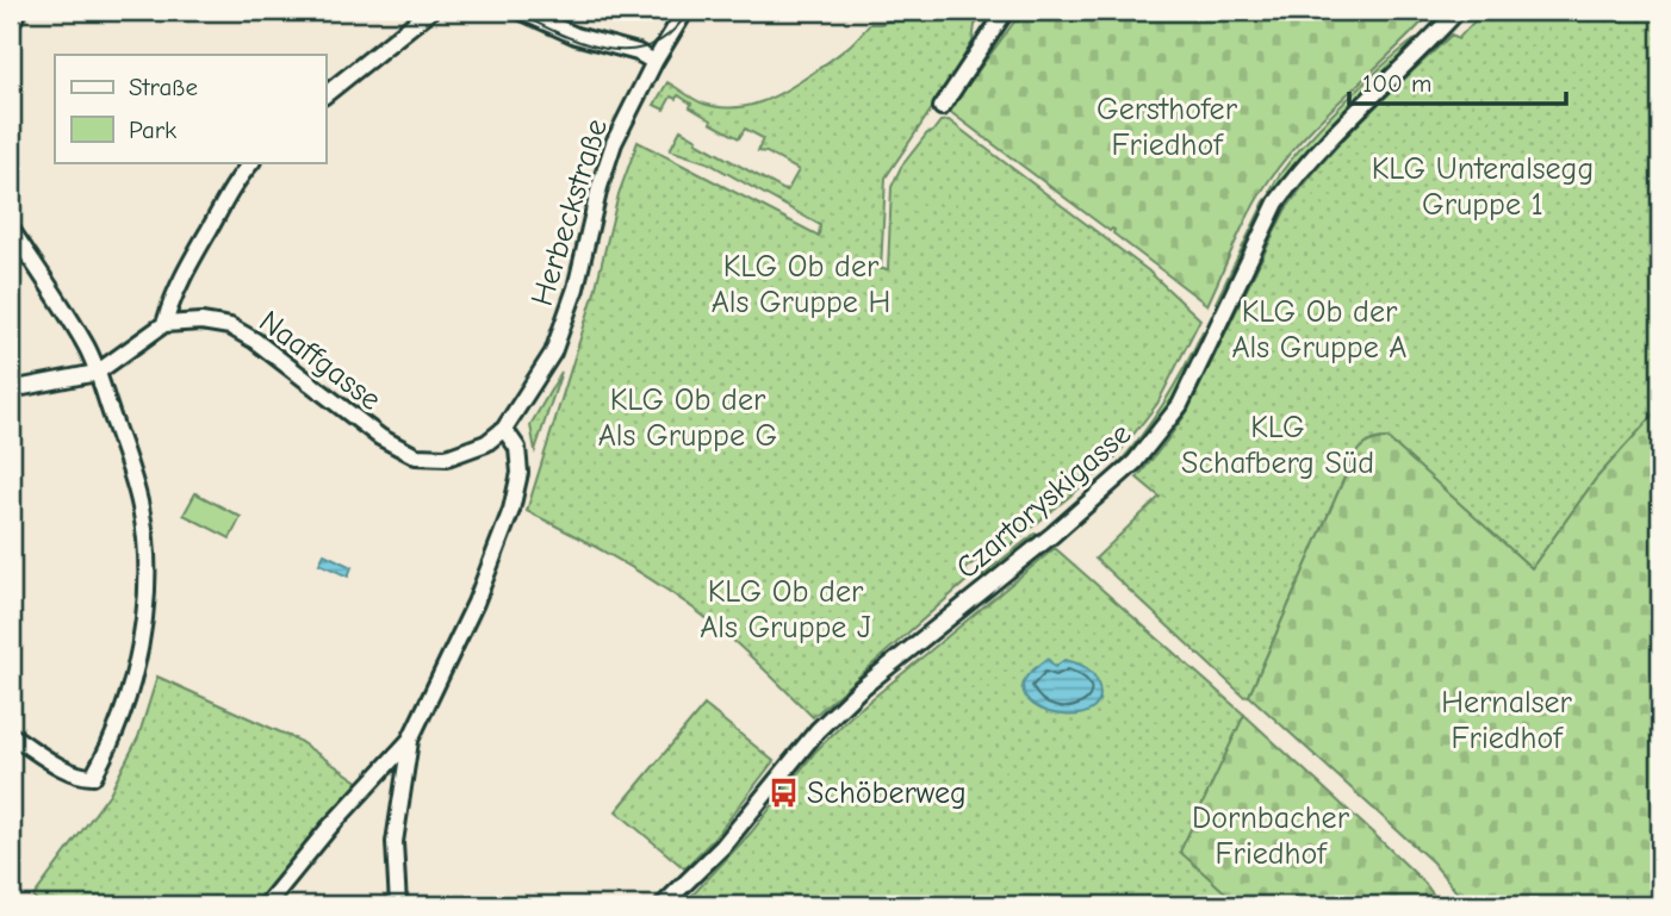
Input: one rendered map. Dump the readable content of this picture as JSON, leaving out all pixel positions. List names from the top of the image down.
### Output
{
  "streets": {
    "street": ["Herbeckstraße", "Naaffgasse", "Czartoryskigasse"]
  },
  "crossings": [
    ["Herbeckstraße", "Naaffgasse"]
  ],
  "parks": [
    "Gersthofer Friedhof",
    "KLG Unteralsegg Gruppe 1",
    "KLG Ob der Als Gruppe H",
    "KLG Ob der Als Gruppe A",
    "KLG Ob der Als Gruppe G",
    "KLG Schafberg Süd",
    "KLG Ob der Als Gruppe J",
    "Hernalser Friedhof",
    "Dornbacher Friedhof"
  ],
  "places": {
    "bus stop": ["Schöberweg"]
  },
  "legend": ["Straße", "Park"],
  "scale_bar": "100 m"
}
